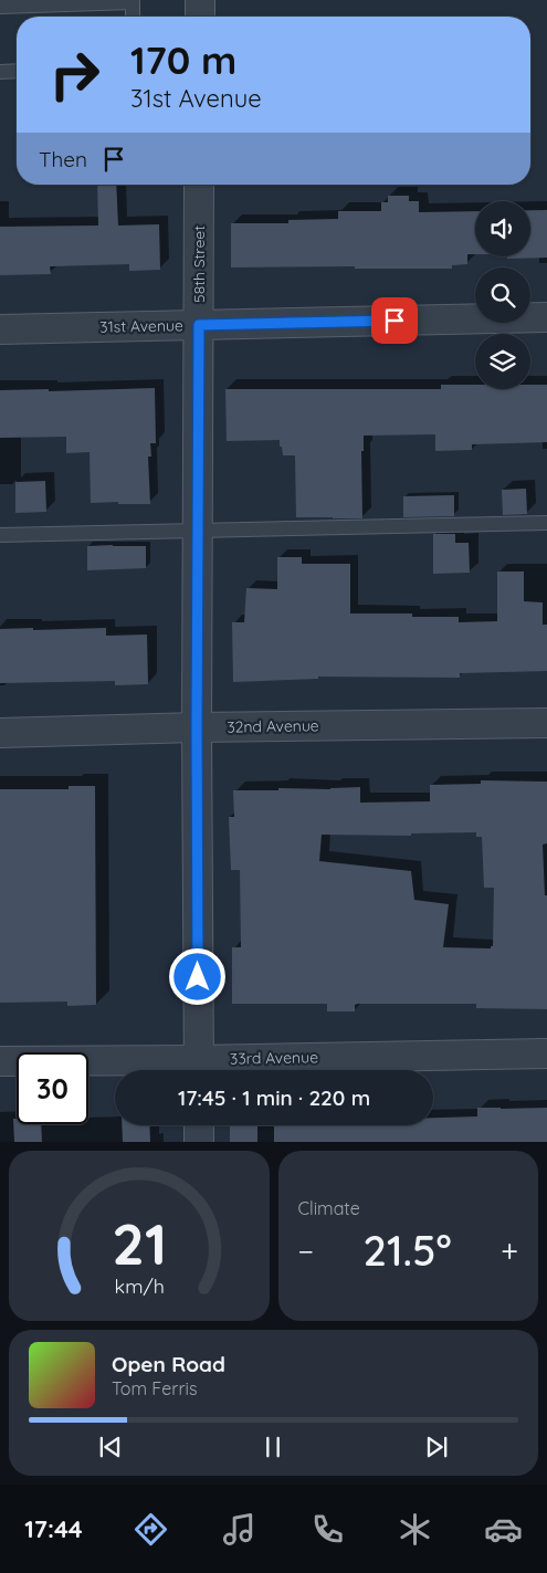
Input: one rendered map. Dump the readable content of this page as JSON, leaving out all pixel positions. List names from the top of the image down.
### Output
{
  "streets": {
    "street": [
      "58th Street",
      "31st Avenue",
      "32nd Avenue",
      "33rd Avenue"
    ]
  },
  "crossings": [
    ["58th Street", "31st Avenue"],
    ["58th Street", "32nd Avenue"],
    ["58th Street", "33rd Avenue"]
  ],
  "page": {
    "turn": ["170 m", "31st Avenue"],
    "then": "Then",
    "limit": "30",
    "trip": "17:45 · 1 min · 220 m",
    "tile": "Climate",
    "heat": ["−", "21.5°", "+"],
    "song": ["Open Road", "Tom Ferris"],
    "tabs": "17:44",
    "gauge": ["21", "km/h"]
  }
}
